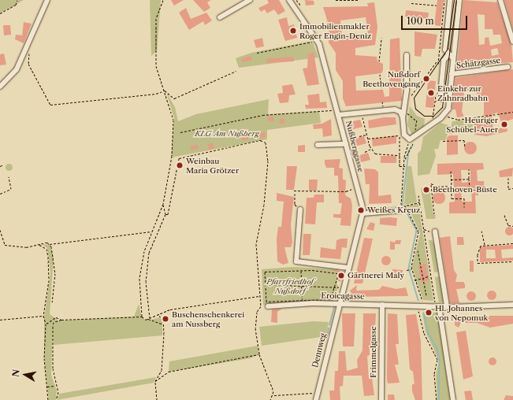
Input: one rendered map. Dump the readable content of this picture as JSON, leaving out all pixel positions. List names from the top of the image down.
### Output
{
  "streets": {
    "street": [
      "Schätzgasse",
      "Nußberggasse",
      "Eroicagasse",
      "Dennweg",
      "Frimmelgasse"
    ]
  },
  "crossings": [
    ["Nußberggasse", "Eroicagasse"],
    ["Nußberggasse", "Dennweg"],
    ["Eroicagasse", "Dennweg"],
    ["Eroicagasse", "Frimmelgasse"]
  ],
  "parks": ["KLG Am Nußberg", "Pfarrfriedhof Nußdorf"],
  "places": [
    "Immobilienmakler Roger Engin-Deniz",
    "Nußdorf Beethovengang",
    "Einkehr zur Zahnradbahn",
    "Heuriger Schübel-Auer",
    "Weinbau Maria Grötzer",
    "Beethoven-Büste",
    "Weißes Kreuz",
    "Gärtnerei Maly",
    "Hl. Johannes von Nepomuk",
    "Buschenschenkerei am Nussberg"
  ],
  "scale_bar": "100 m",
  "north": "left"
}
